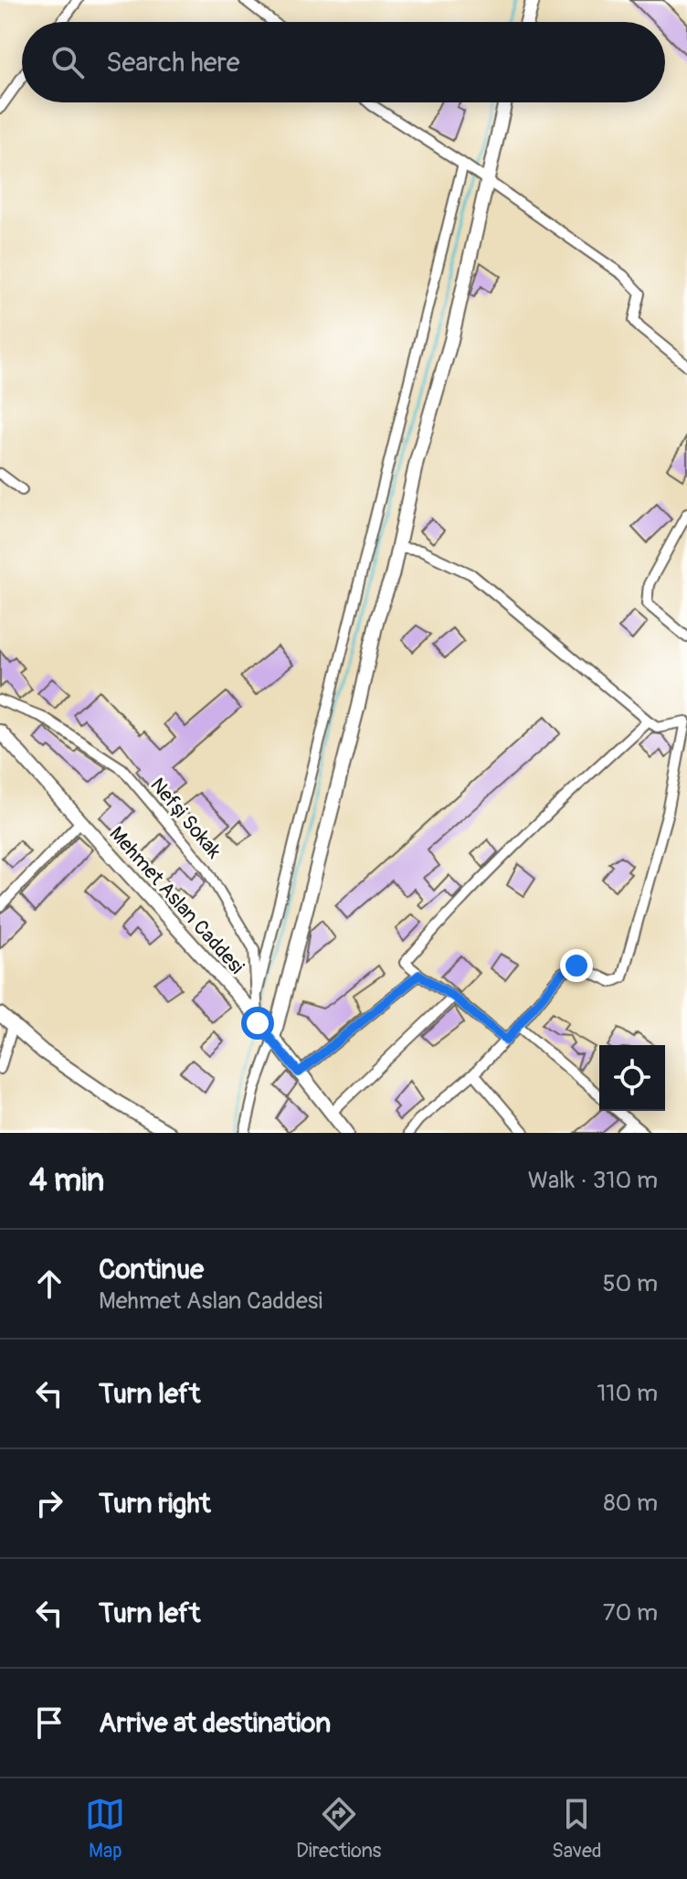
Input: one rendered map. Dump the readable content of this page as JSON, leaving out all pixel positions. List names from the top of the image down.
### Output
{
  "streets": {
    "street": ["Nefşi Sokak", "Mehmet Aslan Caddesi"]
  },
  "crossings": [
    ["Nefşi Sokak", "Mehmet Aslan Caddesi"]
  ],
  "page": {
    "search": "Search here",
    "heading": ["4 min", "Walk · 310 m"],
    "list": [
      ["Continue", "Mehmet Aslan Caddesi", "50 m"],
      ["Turn left", "110 m"],
      ["Turn right", "80 m"],
      ["Turn left", "70 m"],
      "Arrive at destination"
    ],
    "nav": ["Map", "Directions", "Saved"]
  }
}
